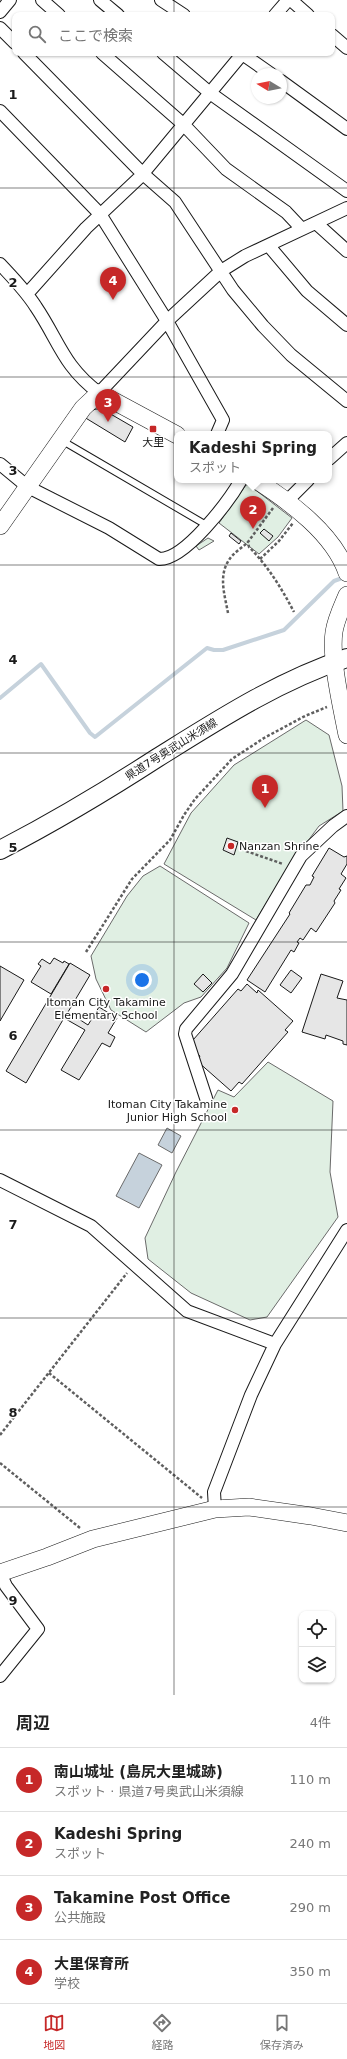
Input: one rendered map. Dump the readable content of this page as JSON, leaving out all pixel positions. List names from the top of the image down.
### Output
{
  "streets": {
    "main road": ["県道7号奥武山米須線"]
  },
  "places": {
    "transit": ["大里"],
    "other": ["Nanzan Shrine", "Itoman City Takamine Elementary School", "Itoman City Takamine Junior High School"]
  },
  "north": "left",
  "page": {
    "search": "ここで検索",
    "pins": [
      "4",
      "3",
      "2",
      "1"
    ],
    "popup": ["Kadeshi Spring", "スポット"],
    "heading": ["周辺", "4件"],
    "list": [
      {
        "mark": "1",
        "name": "南山城址 (島尻大里城跡)",
        "note": "スポット · 県道7号奥武山米須線",
        "value": "110 m"
      },
      {
        "mark": "2",
        "name": "Kadeshi Spring",
        "note": "スポット",
        "value": "240 m"
      },
      {
        "mark": "3",
        "name": "Takamine Post Office",
        "note": "公共施設",
        "value": "290 m"
      },
      {
        "mark": "4",
        "name": "大里保育所",
        "note": "学校",
        "value": "350 m"
      }
    ],
    "nav": ["地図", "経路", "保存済み"]
  },
  "grid": {
    "rows": [
      "1",
      "2",
      "3",
      "4",
      "5",
      "6",
      "7",
      "8",
      "9"
    ]
  }
}
